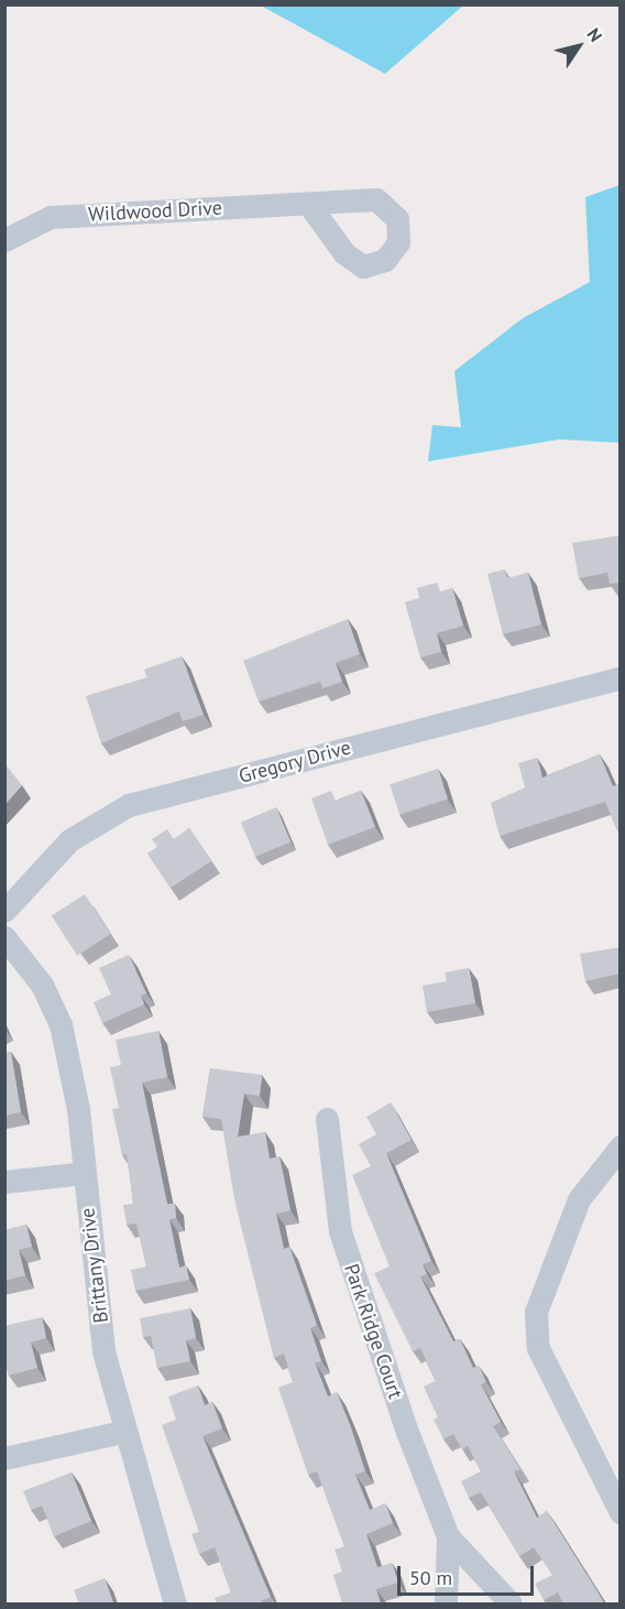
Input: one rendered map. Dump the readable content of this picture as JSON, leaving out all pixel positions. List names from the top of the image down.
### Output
{
  "streets": {
    "street": [
      "Wildwood Drive",
      "Gregory Drive",
      "Brittany Drive",
      "Park Ridge Court"
    ]
  },
  "scale_bar": "50 m",
  "north": "top right"
}
